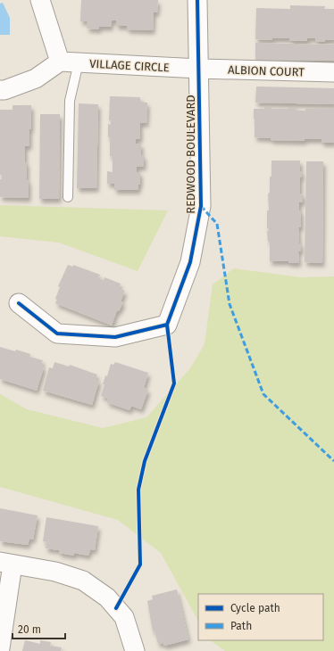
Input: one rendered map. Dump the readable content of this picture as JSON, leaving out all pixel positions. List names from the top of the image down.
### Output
{
  "streets": {
    "street": ["VILLAGE CIRCLE", "ALBION COURT", "REDWOOD BOULEVARD"]
  },
  "crossings": [
    ["VILLAGE CIRCLE", "ALBION COURT"],
    ["VILLAGE CIRCLE", "REDWOOD BOULEVARD"],
    ["ALBION COURT", "REDWOOD BOULEVARD"]
  ],
  "legend": ["Cycle path", "Path"],
  "scale_bar": "20 m"
}
